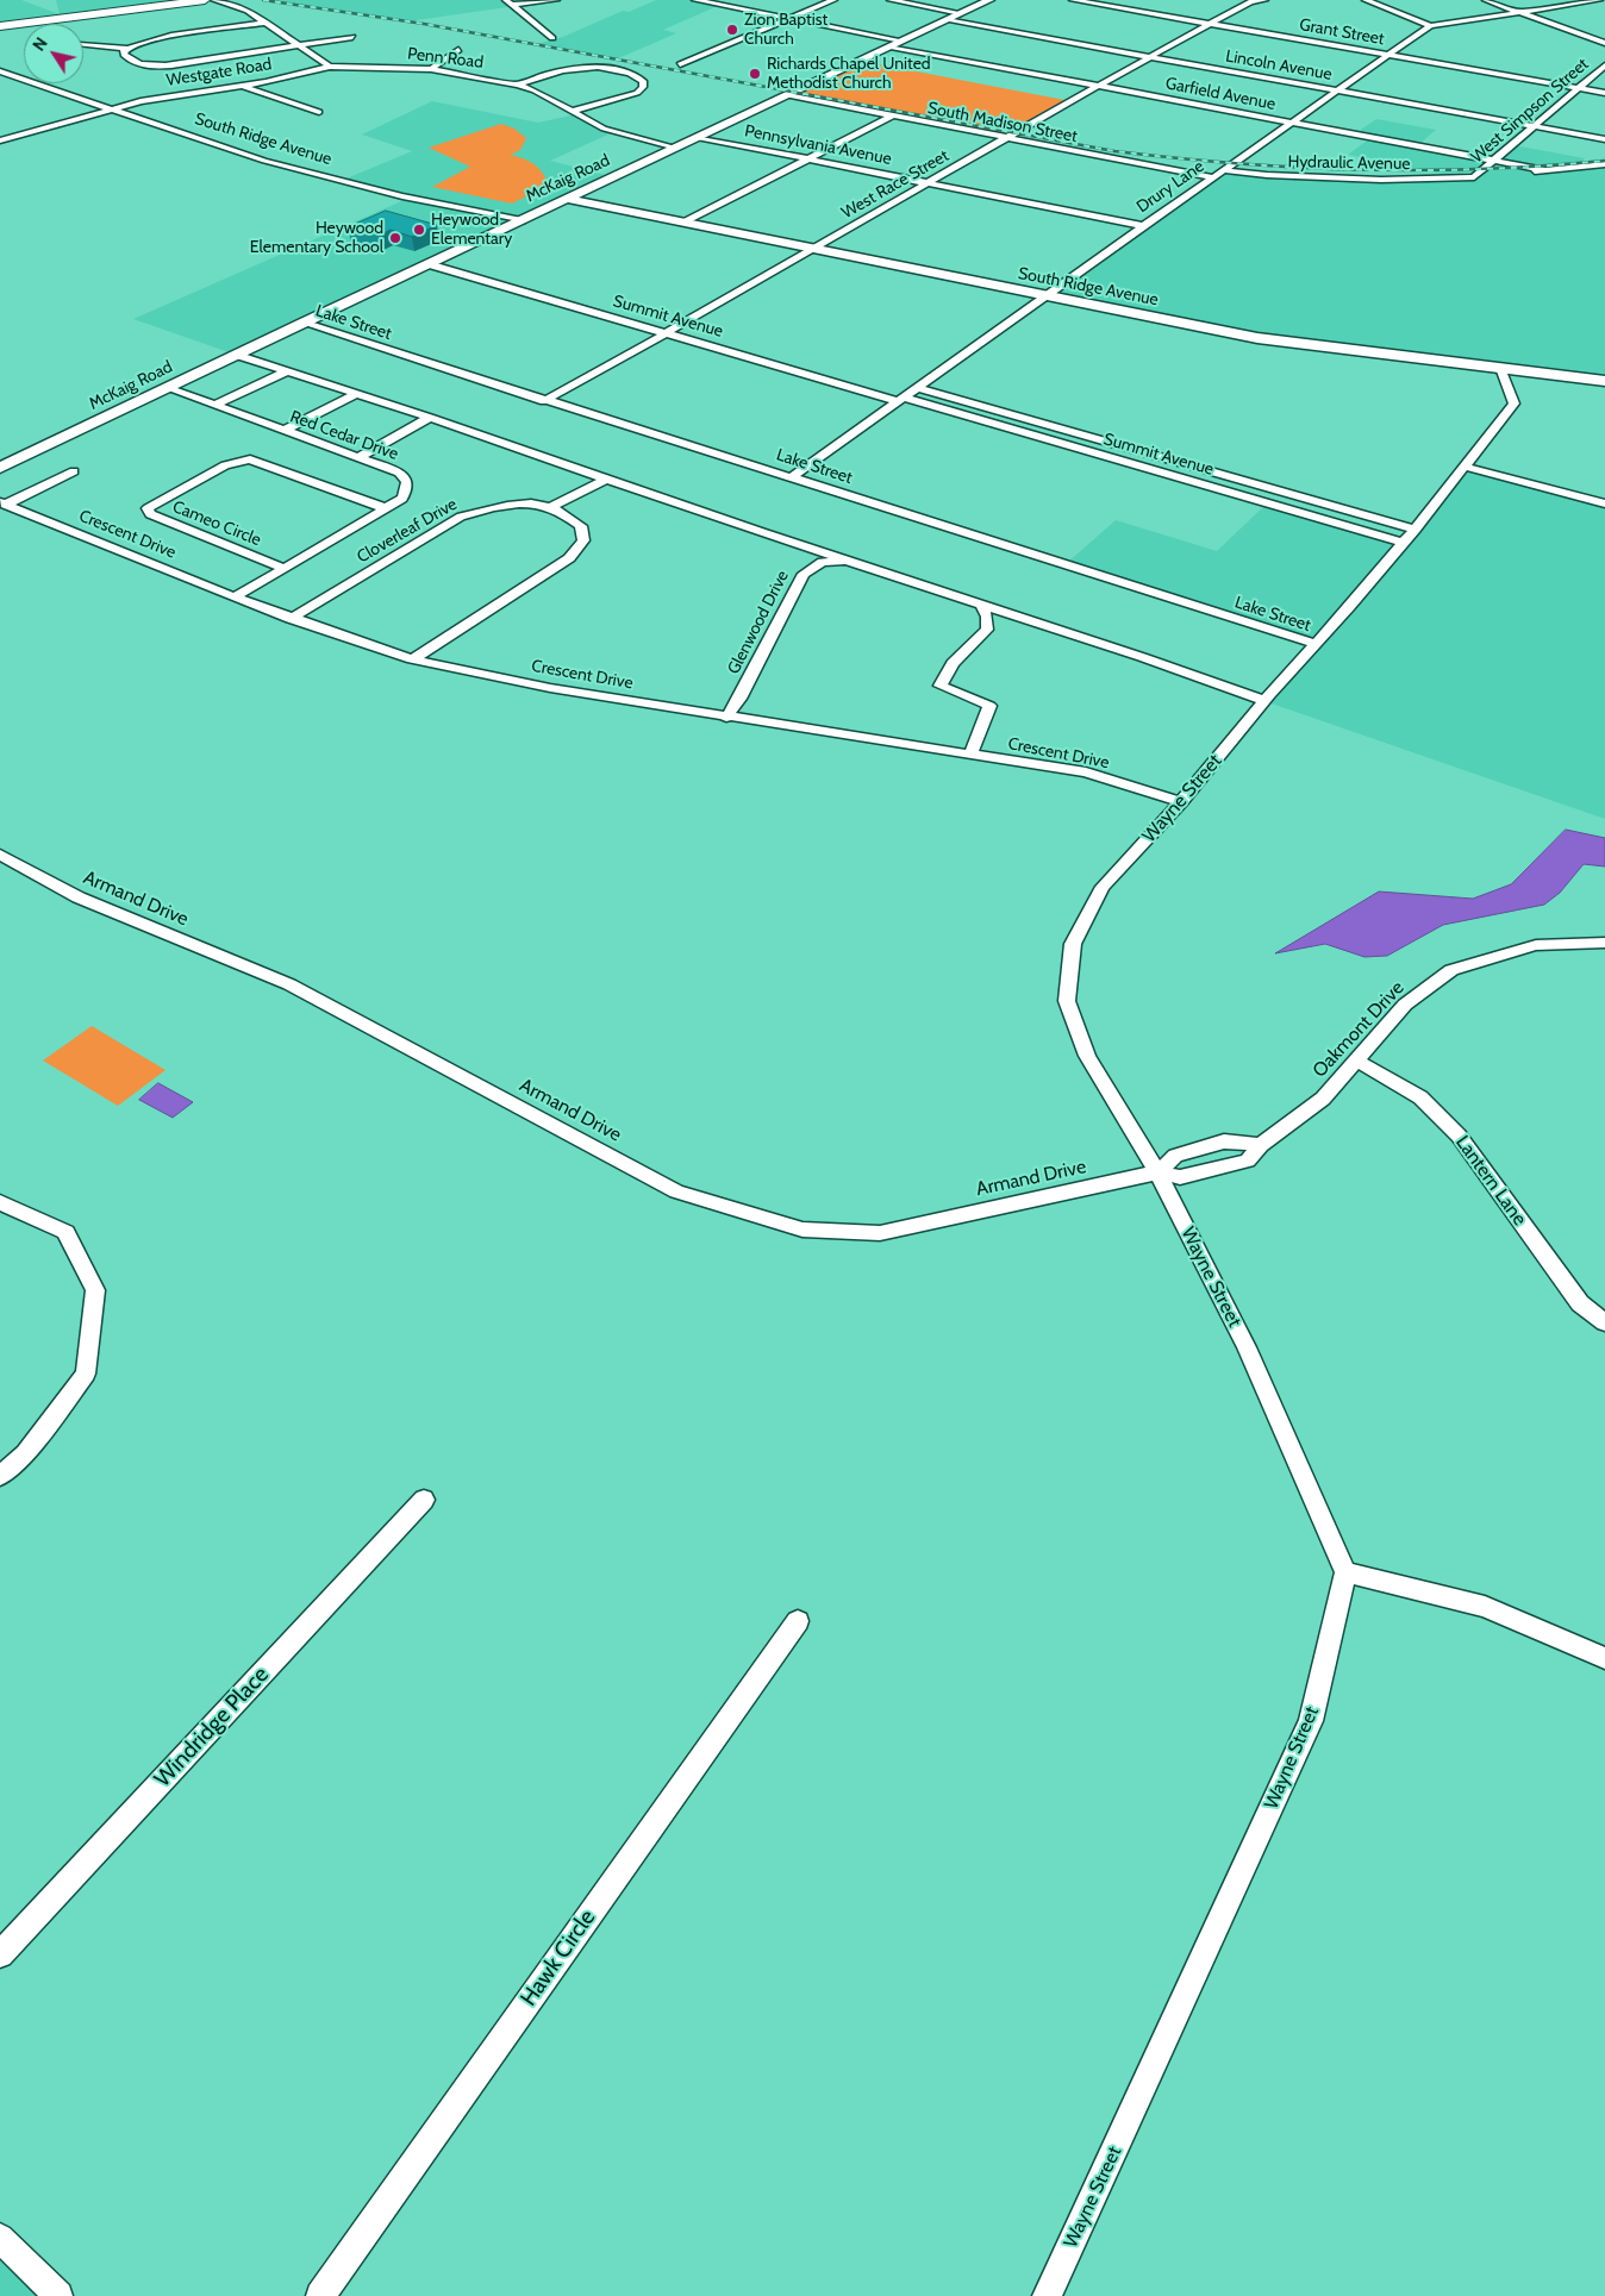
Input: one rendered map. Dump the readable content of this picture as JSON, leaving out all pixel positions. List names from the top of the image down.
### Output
{
  "streets": {
    "street": [
      "Grant Street",
      "Penn Road",
      "Lincoln Avenue",
      "Westgate Road",
      "Garfield Avenue",
      "West Simpson Street",
      "South Madison Street",
      "South Ridge Avenue",
      "Pennsylvania Avenue",
      "Hydraulic Avenue",
      "McKaig Road",
      "West Race Street",
      "Drury Lane",
      "Summit Avenue",
      "Lake Street",
      "Red Cedar Drive",
      "Cameo Circle",
      "Cloverleaf Drive",
      "Crescent Drive",
      "Glenwood Drive",
      "Wayne Street",
      "Armand Drive",
      "Oakmont Drive",
      "Lantern Lane",
      "Windridge Place",
      "Hawk Circle"
    ]
  },
  "crossings": [
    ["Grant Street", "West Simpson Street"],
    ["Grant Street", "West Race Street"],
    ["Grant Street", "Drury Lane"],
    ["Penn Road", "Westgate Road"],
    ["Penn Road", "McKaig Road"],
    ["Lincoln Avenue", "West Simpson Street"],
    ["Lincoln Avenue", "McKaig Road"],
    ["Lincoln Avenue", "West Race Street"],
    ["Lincoln Avenue", "Drury Lane"],
    ["Westgate Road", "South Ridge Avenue"],
    ["Garfield Avenue", "West Simpson Street"],
    ["Garfield Avenue", "McKaig Road"],
    ["Garfield Avenue", "West Race Street"],
    ["Garfield Avenue", "Drury Lane"],
    ["West Simpson Street", "Hydraulic Avenue"],
    ["South Madison Street", "McKaig Road"],
    ["South Madison Street", "West Race Street"],
    ["South Madison Street", "Drury Lane"],
    ["South Ridge Avenue", "McKaig Road"],
    ["South Ridge Avenue", "West Race Street"],
    ["South Ridge Avenue", "Drury Lane"],
    ["South Ridge Avenue", "Wayne Street"],
    ["Pennsylvania Avenue", "McKaig Road"],
    ["Pennsylvania Avenue", "West Race Street"],
    ["Pennsylvania Avenue", "Drury Lane"],
    ["Hydraulic Avenue", "Drury Lane"],
    ["McKaig Road", "Summit Avenue"],
    ["McKaig Road", "Lake Street"],
    ["McKaig Road", "Red Cedar Drive"],
    ["West Race Street", "Summit Avenue"],
    ["West Race Street", "Lake Street"],
    ["Drury Lane", "Summit Avenue"],
    ["Drury Lane", "Lake Street"],
    ["Summit Avenue", "Wayne Street"],
    ["Lake Street", "Wayne Street"],
    ["Red Cedar Drive", "Cameo Circle"],
    ["Red Cedar Drive", "Crescent Drive"],
    ["Cloverleaf Drive", "Crescent Drive"],
    ["Crescent Drive", "Glenwood Drive"],
    ["Crescent Drive", "Wayne Street"],
    ["Wayne Street", "Armand Drive"],
    ["Wayne Street", "Oakmont Drive"],
    ["Armand Drive", "Oakmont Drive"],
    ["Oakmont Drive", "Lantern Lane"]
  ],
  "places": [
    "Zion Baptist Church",
    "Richards Chapel United Methodist Church",
    "Heywood Elementary",
    "Heywood Elementary School"
  ],
  "north": "top left"
}
